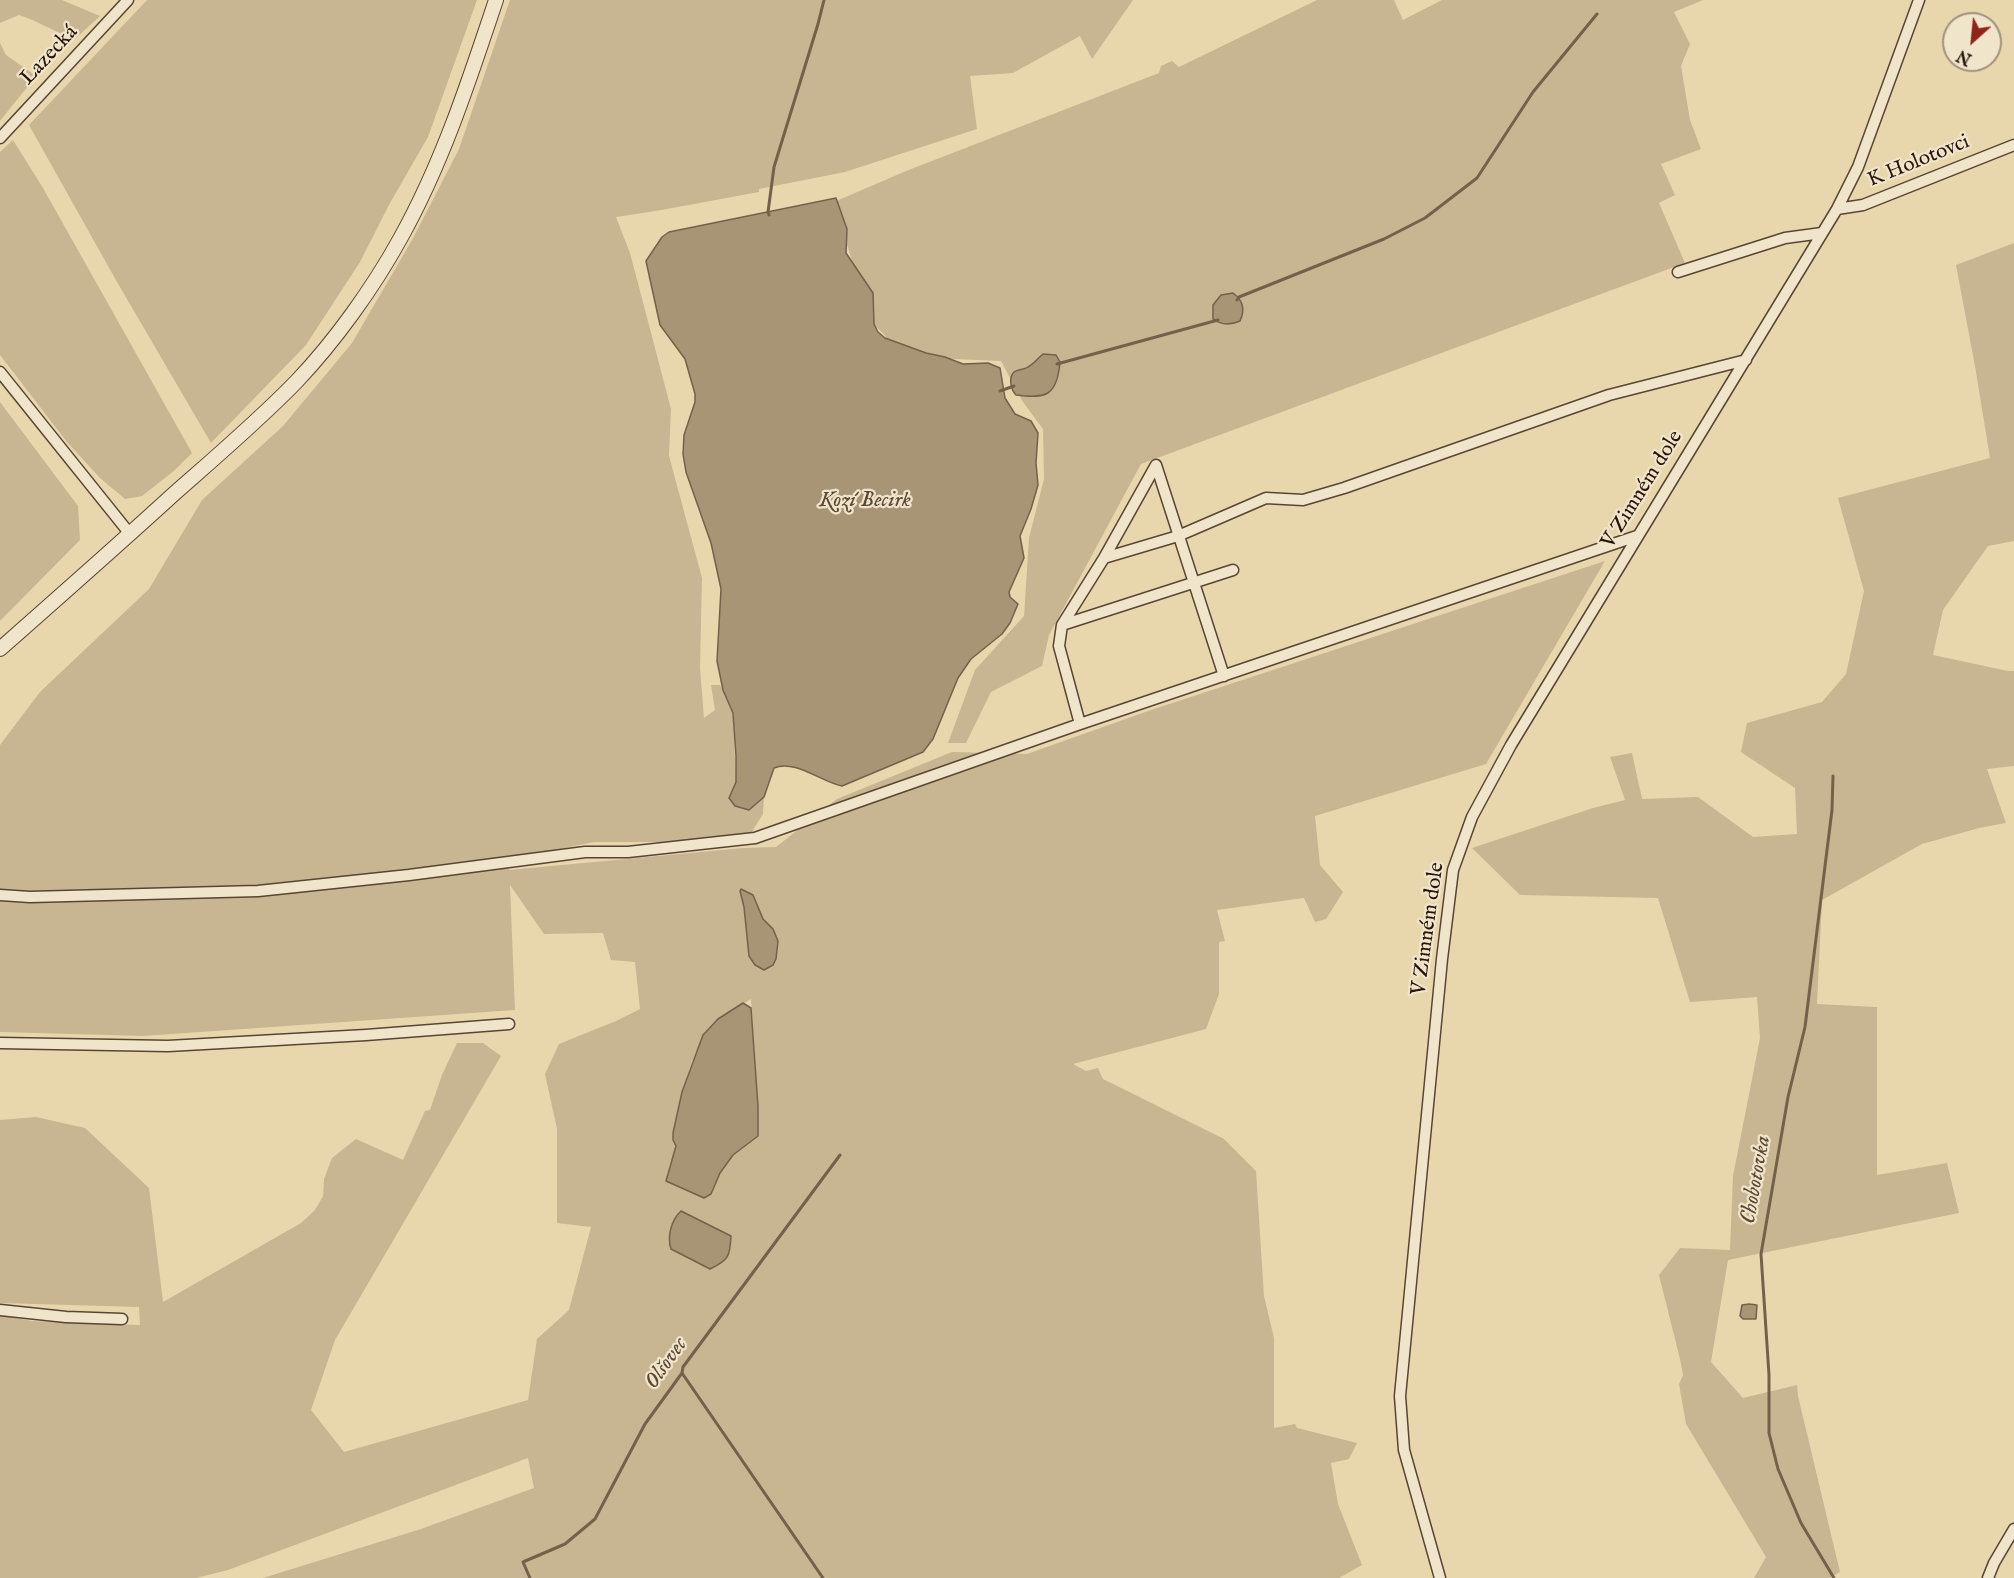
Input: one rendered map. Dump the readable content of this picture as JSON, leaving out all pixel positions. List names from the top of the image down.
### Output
{
  "streets": {
    "street": ["Lazecká", "K Holotovci", "V Zimném dole"]
  },
  "crossings": [
    ["K Holotovci", "V Zimném dole"]
  ],
  "water": ["Kozí Becirk", "Chobotovka", "Olšovec"],
  "north": "bottom left"
}
